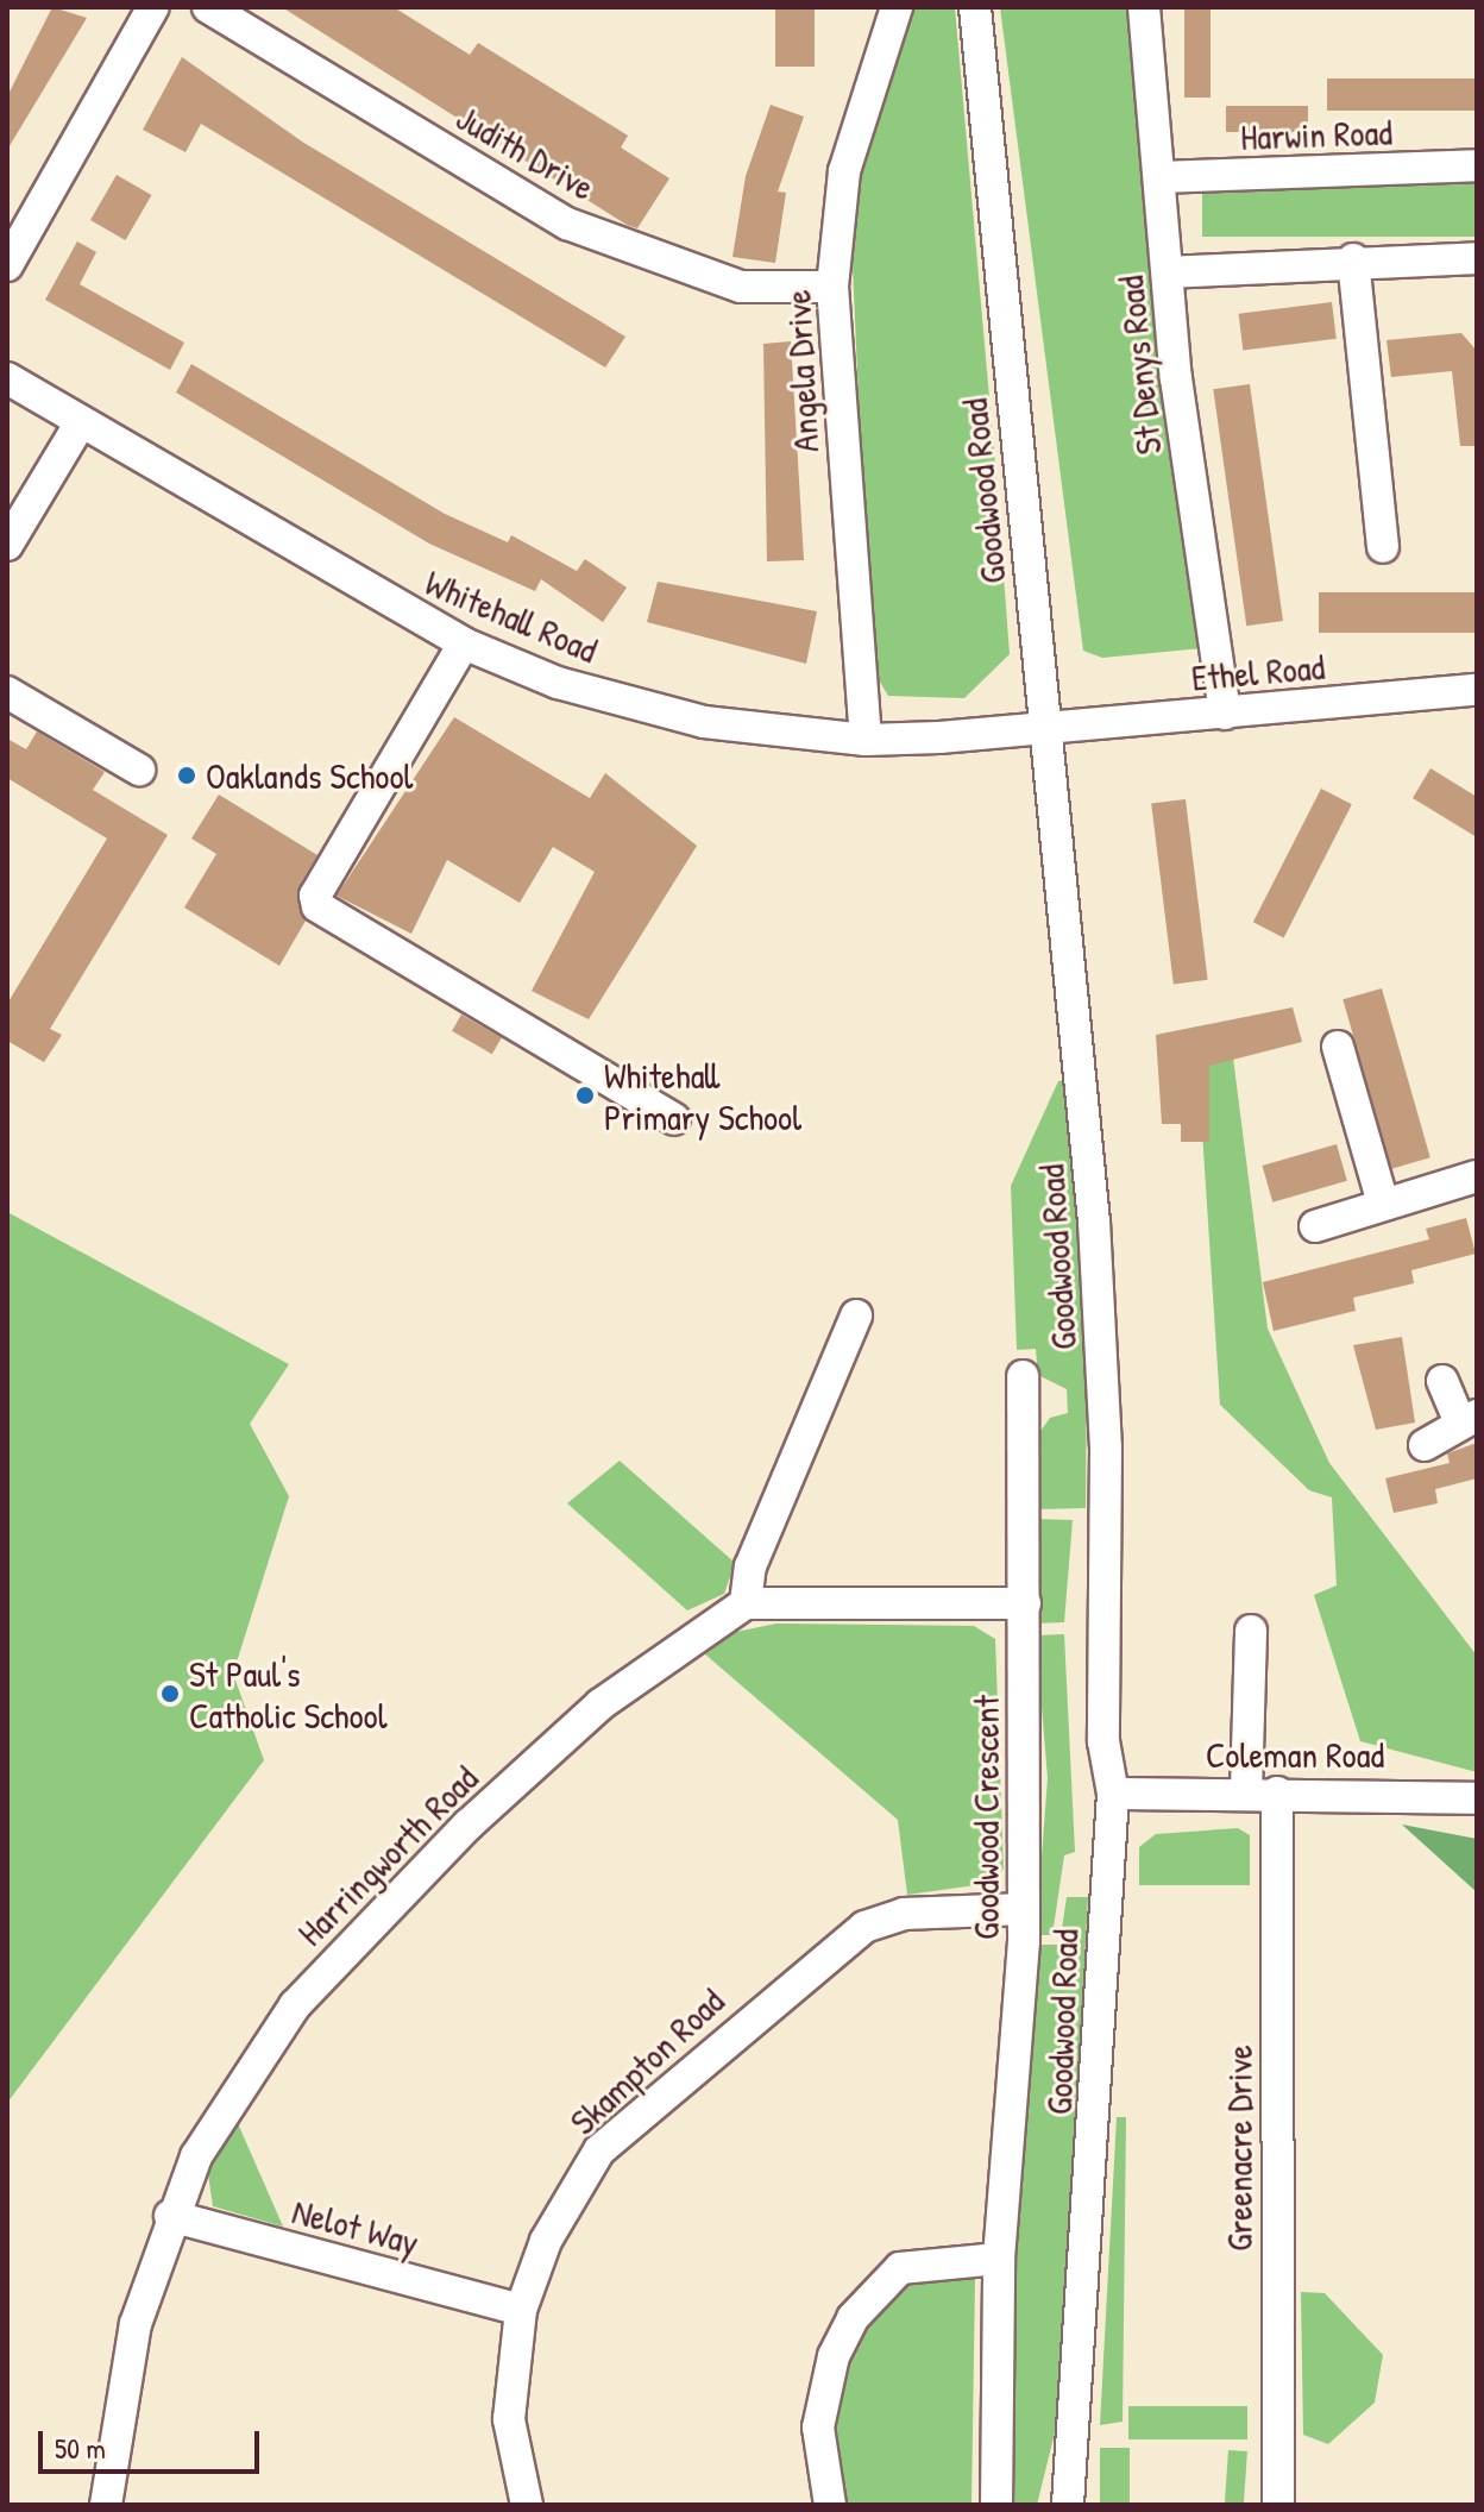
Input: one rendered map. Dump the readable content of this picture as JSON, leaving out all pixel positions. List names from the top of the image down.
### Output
{
  "streets": {
    "street": [
      "Harwin Road",
      "Judith Drive",
      "St Denys Road",
      "Angela Drive",
      "Goodwood Road",
      "Whitehall Road",
      "Ethel Road",
      "Coleman Road",
      "Goodwood Crescent",
      "Harringworth Road",
      "Skampton Road",
      "Greenacre Drive",
      "Nelot Way"
    ]
  },
  "crossings": [
    ["Harwin Road", "St Denys Road"],
    ["Judith Drive", "Angela Drive"],
    ["St Denys Road", "Ethel Road"],
    ["Angela Drive", "Whitehall Road"],
    ["Goodwood Road", "Whitehall Road"],
    ["Goodwood Road", "Ethel Road"],
    ["Goodwood Road", "Coleman Road"],
    ["Whitehall Road", "Ethel Road"],
    ["Coleman Road", "Greenacre Drive"],
    ["Goodwood Crescent", "Skampton Road"],
    ["Harringworth Road", "Nelot Way"],
    ["Skampton Road", "Nelot Way"]
  ],
  "places": ["Oaklands School", "Whitehall Primary School", "St Paul's Catholic School"],
  "scale_bar": "50 m"
}
